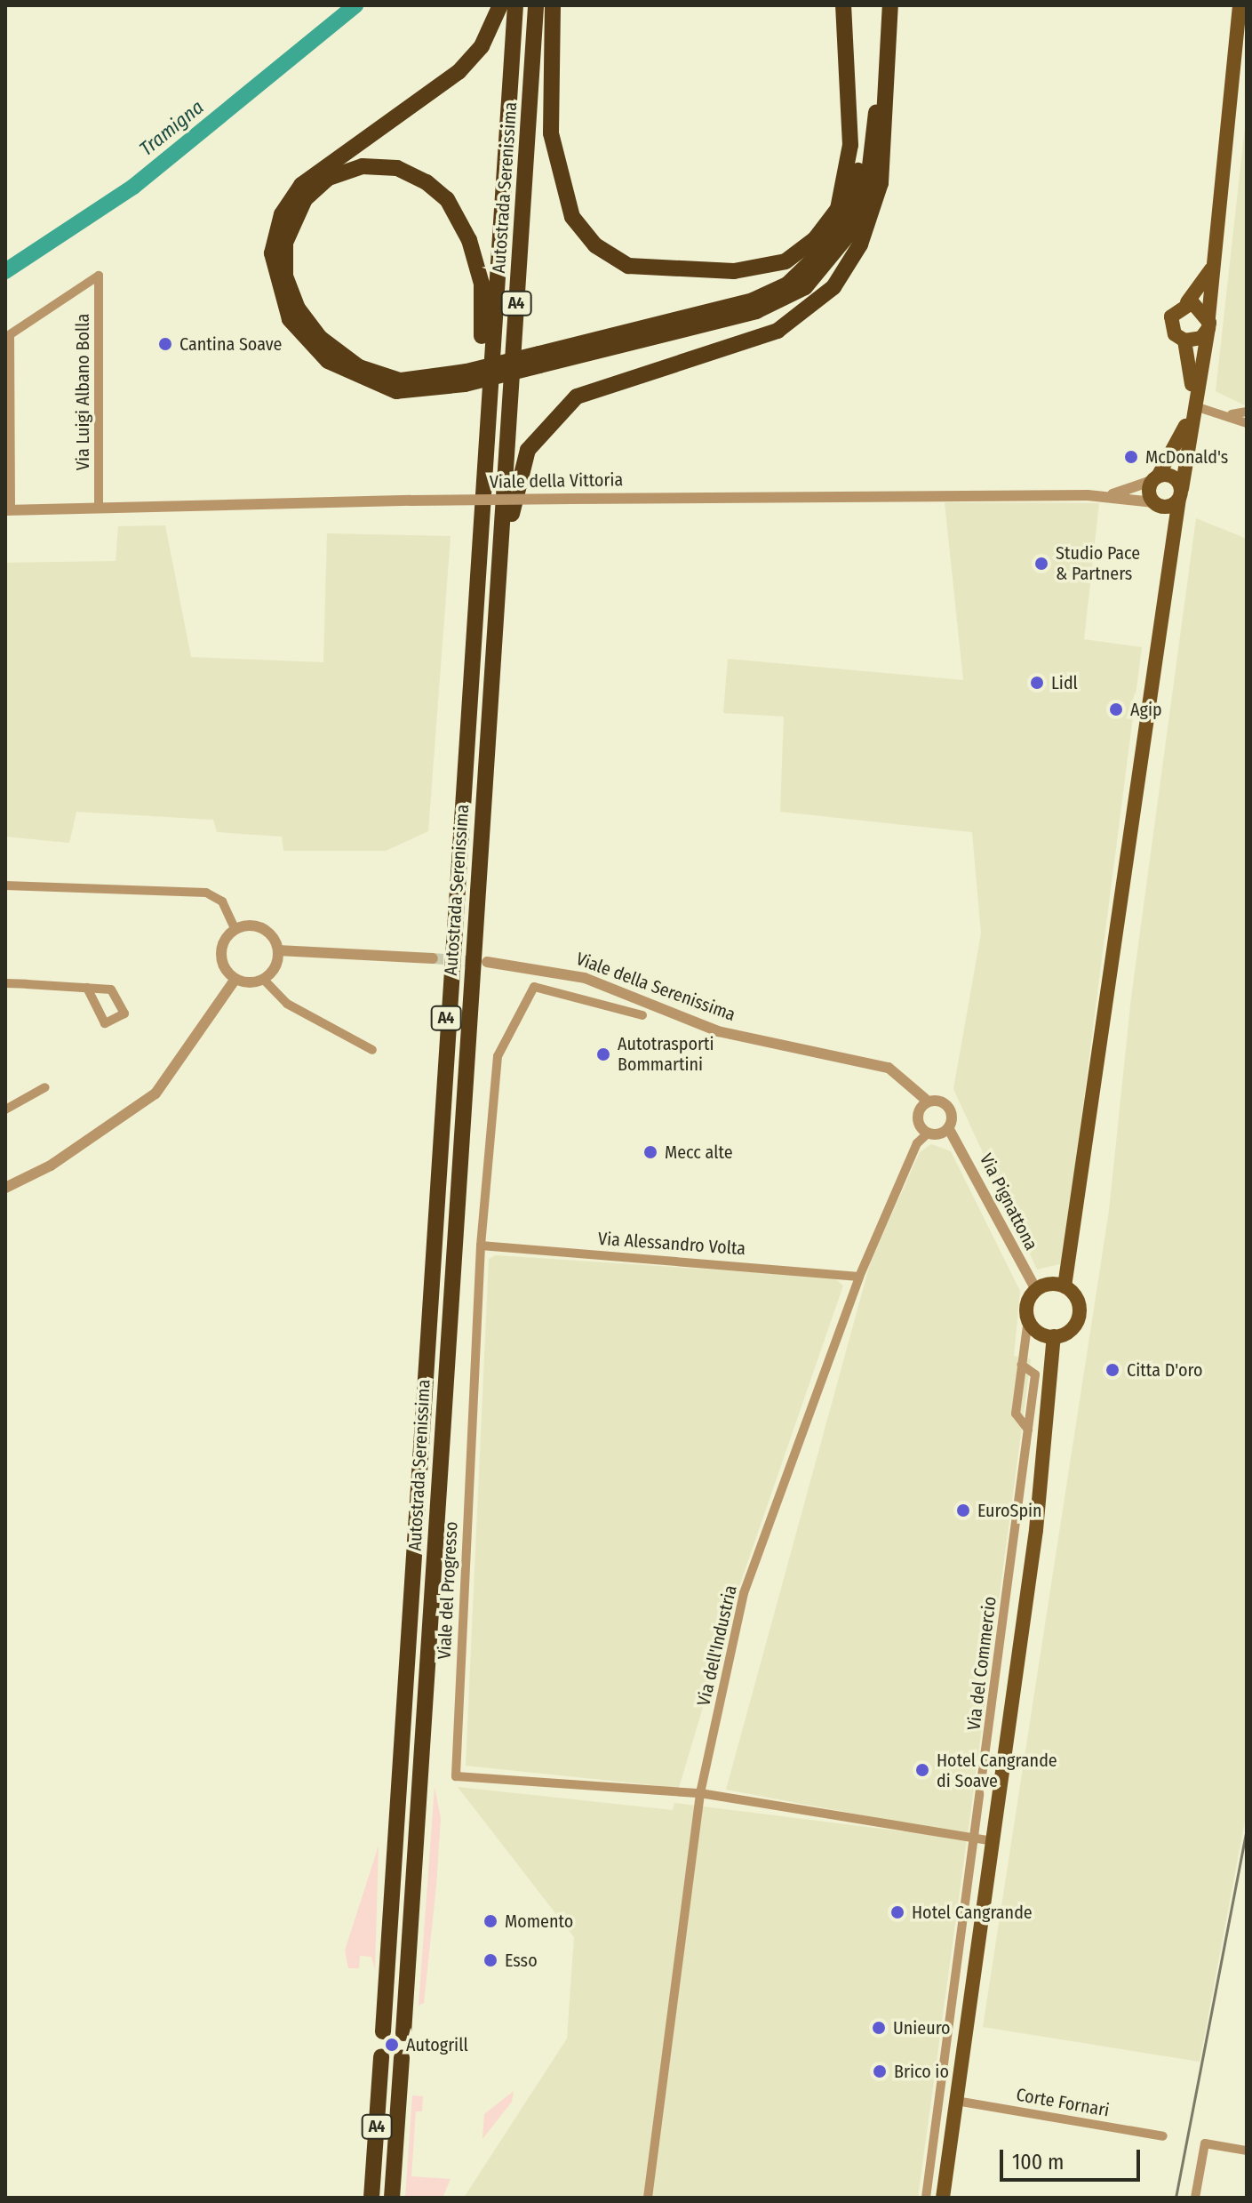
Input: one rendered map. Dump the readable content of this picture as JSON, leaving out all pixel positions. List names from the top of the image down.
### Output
{
  "streets": {
    "highway": ["Autostrada Serenissima", "A4"],
    "street": [
      "Via Luigi Albano Bolla",
      "Viale della Vittoria",
      "Viale della Serenissima",
      "Via Pignattona",
      "Via Alessandro Volta",
      "Viale del Progresso",
      "Via dell'Industria",
      "Via del Commercio",
      "Corte Fornari"
    ]
  },
  "crossings": [
    ["Via Luigi Albano Bolla", "Viale della Vittoria"],
    ["Viale della Serenissima", "Via Pignattona"],
    ["Via Pignattona", "Via del Commercio"],
    ["Via Alessandro Volta", "Viale del Progresso"],
    ["Via Alessandro Volta", "Via dell'Industria"],
    ["Viale del Progresso", "Via dell'Industria"],
    ["Viale del Progresso", "Via del Commercio"]
  ],
  "water": ["Tramigna"],
  "places": [
    "Cantina Soave",
    "McDonald's",
    "Studio Pace & Partners",
    "Lidl",
    "Agip",
    "Autotrasporti Bommartini",
    "Mecc alte",
    "Citta D'oro",
    "EuroSpin",
    "Hotel Cangrande di Soave",
    "Hotel Cangrande",
    "Momento",
    "Esso",
    "Unieuro",
    "Autogrill",
    "Brico io"
  ],
  "scale_bar": "100 m"
}
